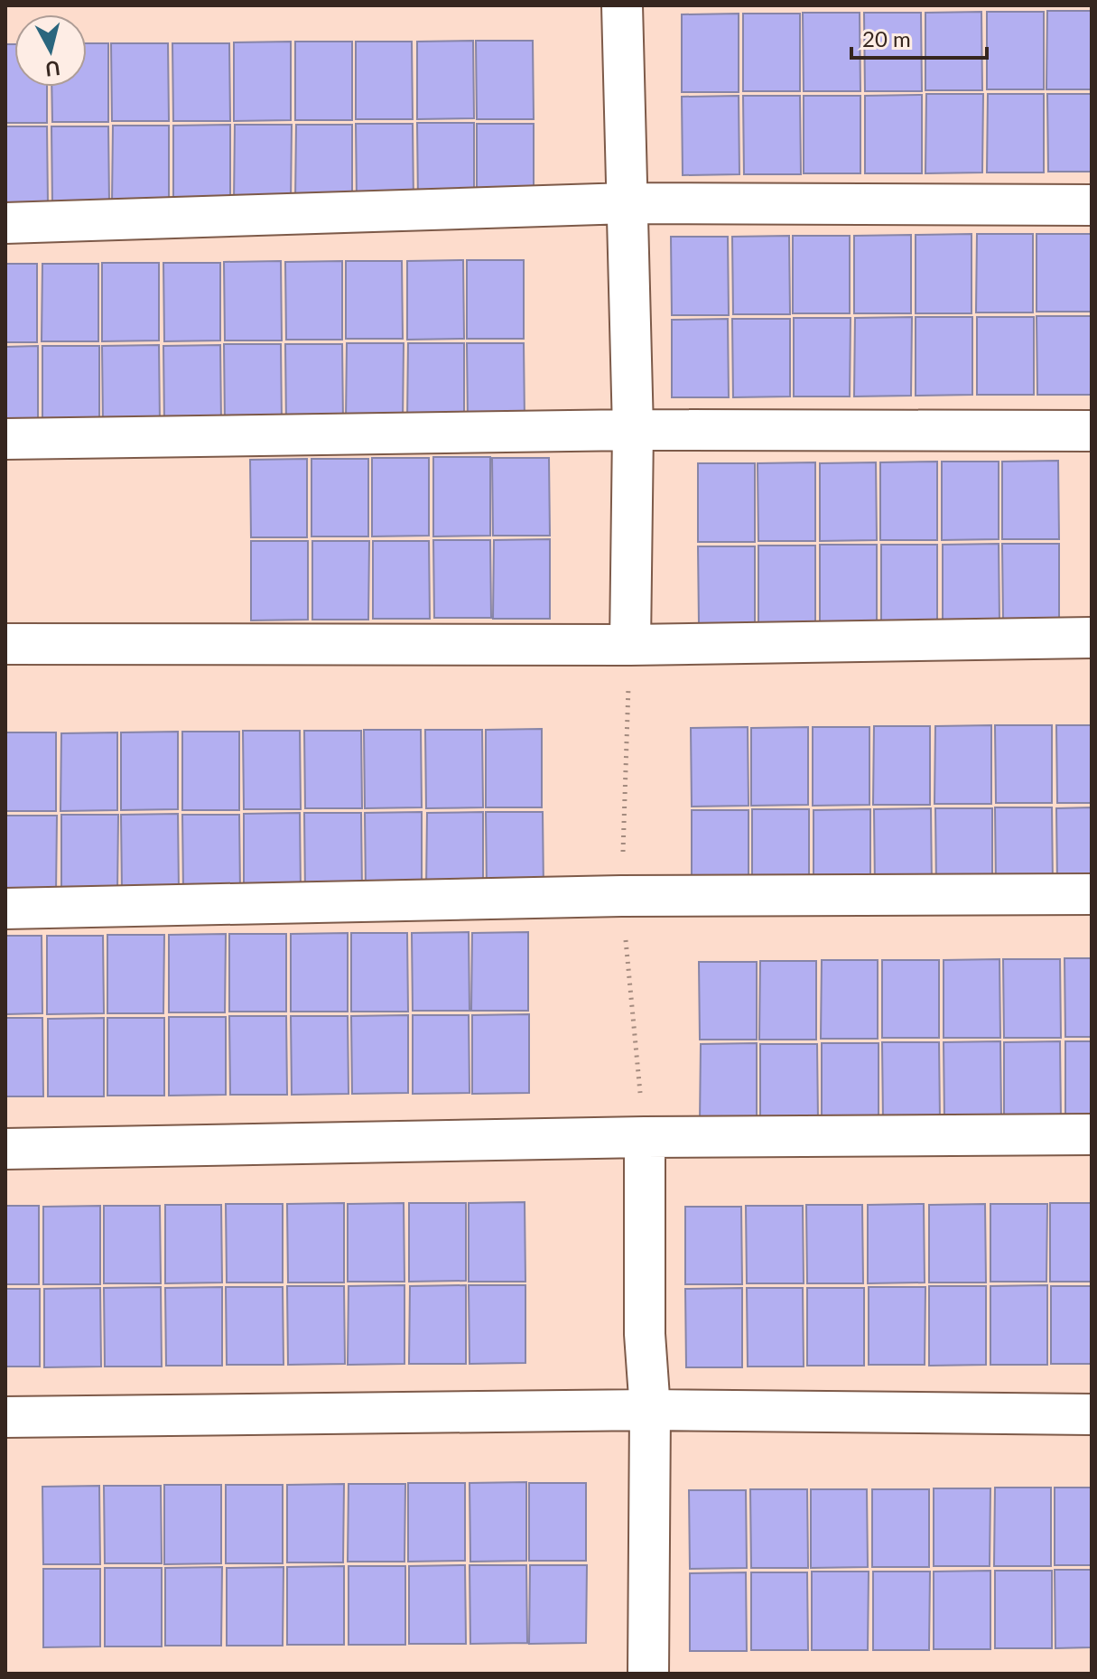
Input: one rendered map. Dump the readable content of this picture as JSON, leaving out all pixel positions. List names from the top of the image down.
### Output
{
  "scale_bar": "20 m",
  "north": "bottom"
}
